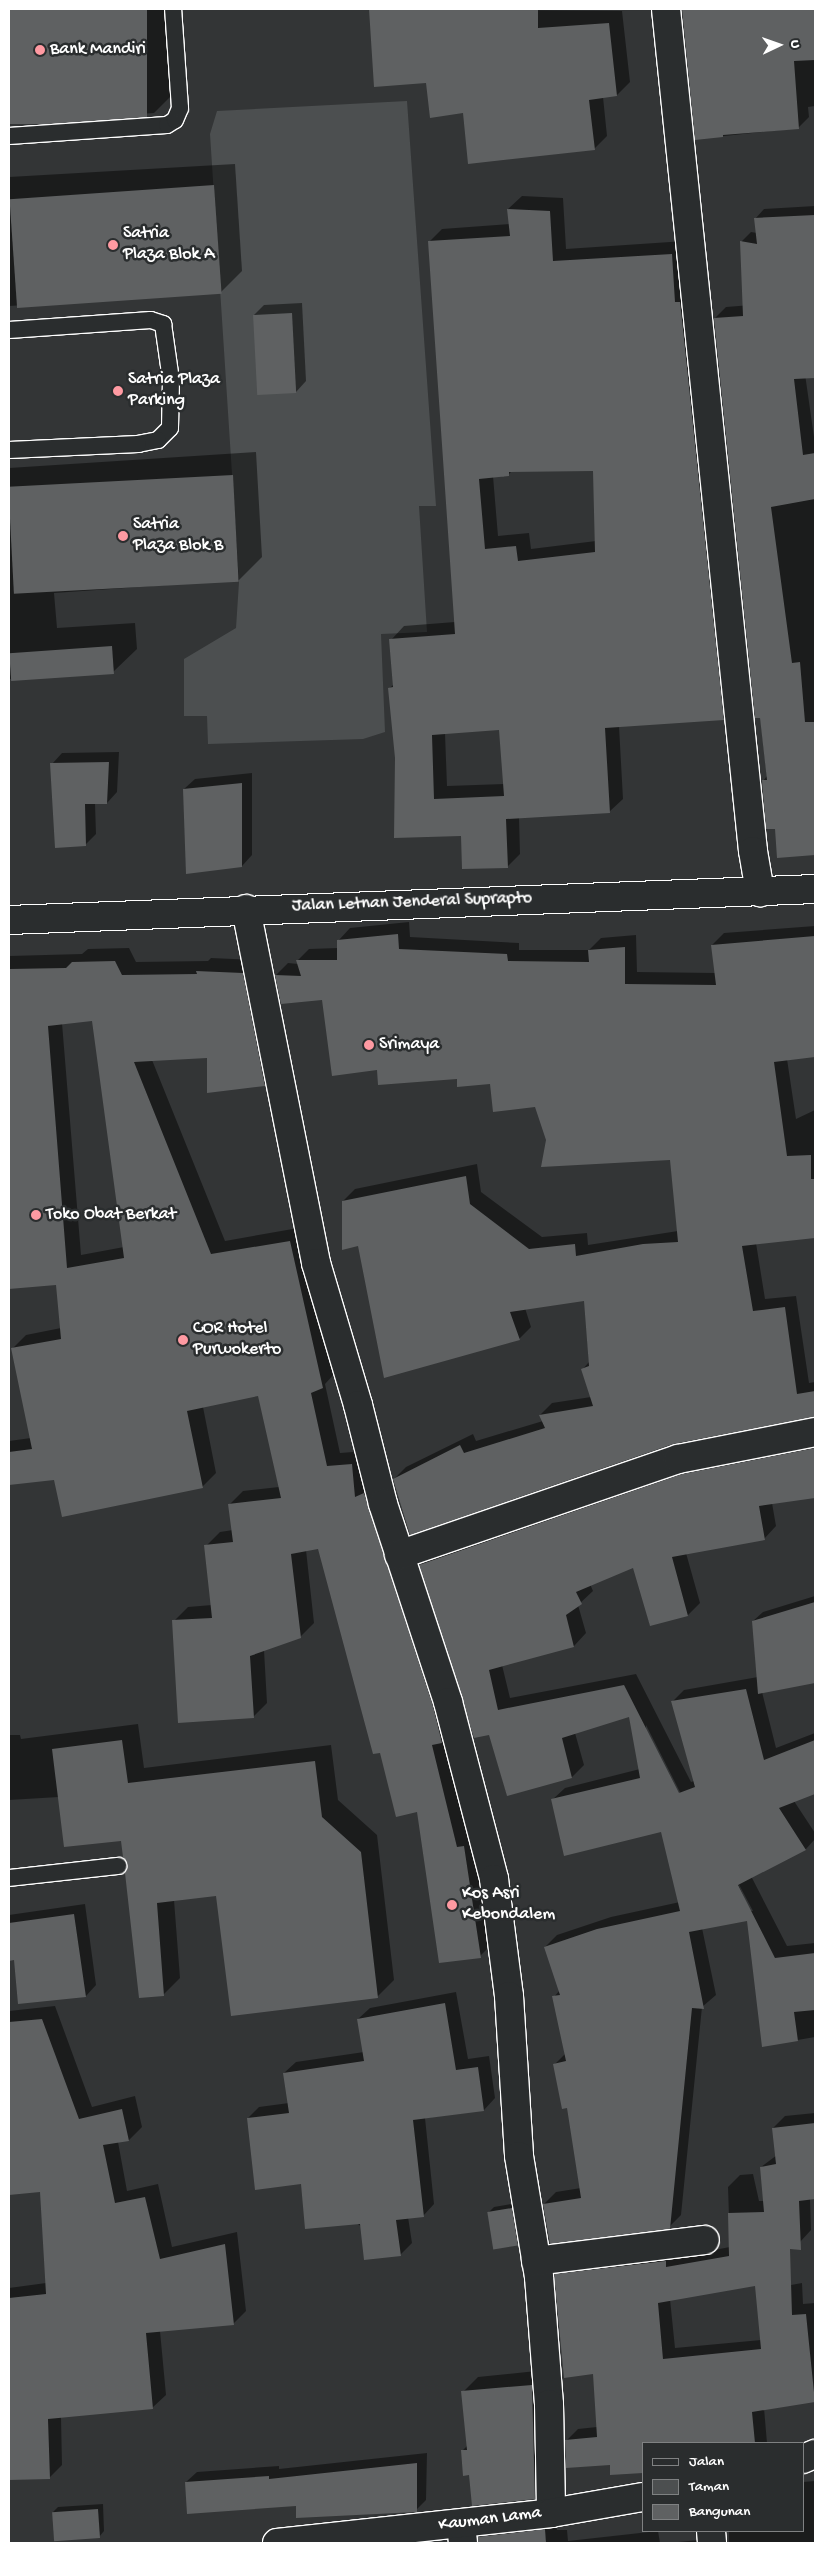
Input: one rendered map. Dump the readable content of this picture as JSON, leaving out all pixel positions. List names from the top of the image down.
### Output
{
  "streets": {
    "street": ["Jalan Letnan Jenderal Suprapto", "Kauman Lama"]
  },
  "places": [
    "Bank Mandiri",
    "Satria Plaza Blok A",
    "Satria Plaza Parking",
    "Satria Plaza Blok B",
    "Srimaya",
    "Toko Obat Berkat",
    "COR Hotel Purwokerto",
    "Kos Asri Kebondalem"
  ],
  "legend": ["Jalan", "Taman", "Bangunan"],
  "north": "right"
}
